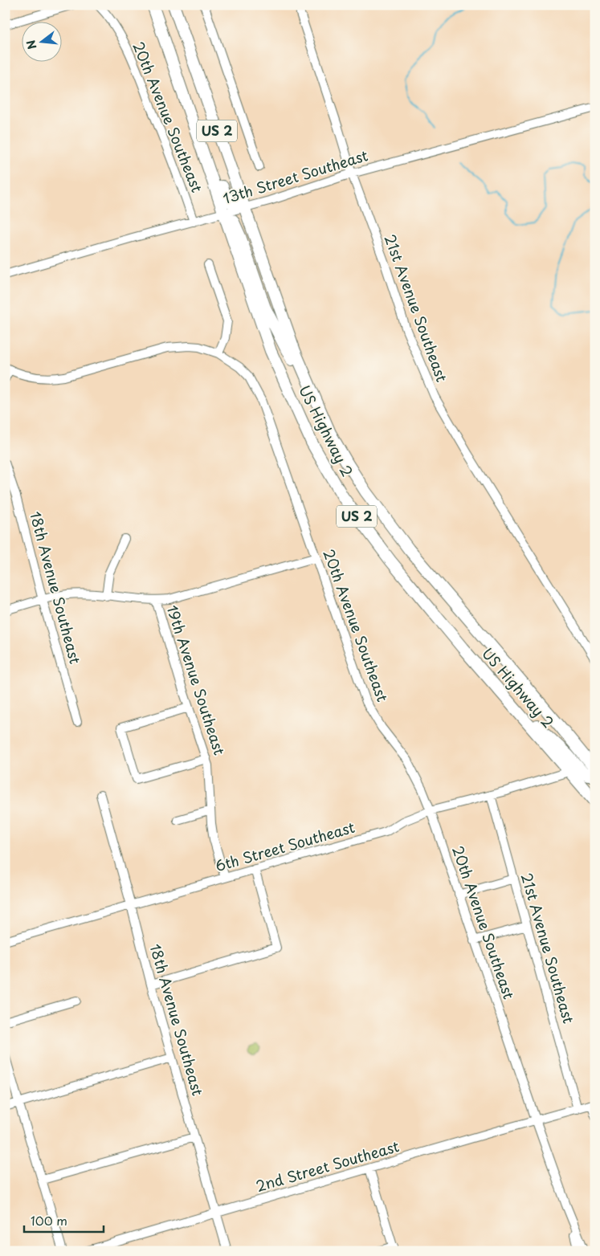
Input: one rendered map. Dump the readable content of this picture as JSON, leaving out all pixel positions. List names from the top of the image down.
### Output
{
  "streets": {
    "highway": ["US 2", "US Highway 2"],
    "street": [
      "20th Avenue Southeast",
      "13th Street Southeast",
      "21st Avenue Southeast",
      "18th Avenue Southeast",
      "19th Avenue Southeast",
      "6th Street Southeast",
      "2nd Street Southeast"
    ]
  },
  "crossings": [
    ["20th Avenue Southeast", "13th Street Southeast"],
    ["20th Avenue Southeast", "6th Street Southeast"],
    ["20th Avenue Southeast", "2nd Street Southeast"],
    ["13th Street Southeast", "21st Avenue Southeast"],
    ["13th Street Southeast", "US Highway 2"],
    ["21st Avenue Southeast", "6th Street Southeast"],
    ["21st Avenue Southeast", "2nd Street Southeast"],
    ["US Highway 2", "6th Street Southeast"],
    ["18th Avenue Southeast", "19th Avenue Southeast"],
    ["18th Avenue Southeast", "6th Street Southeast"],
    ["18th Avenue Southeast", "2nd Street Southeast"],
    ["19th Avenue Southeast", "6th Street Southeast"]
  ],
  "scale_bar": "100 m",
  "north": "left"
}
